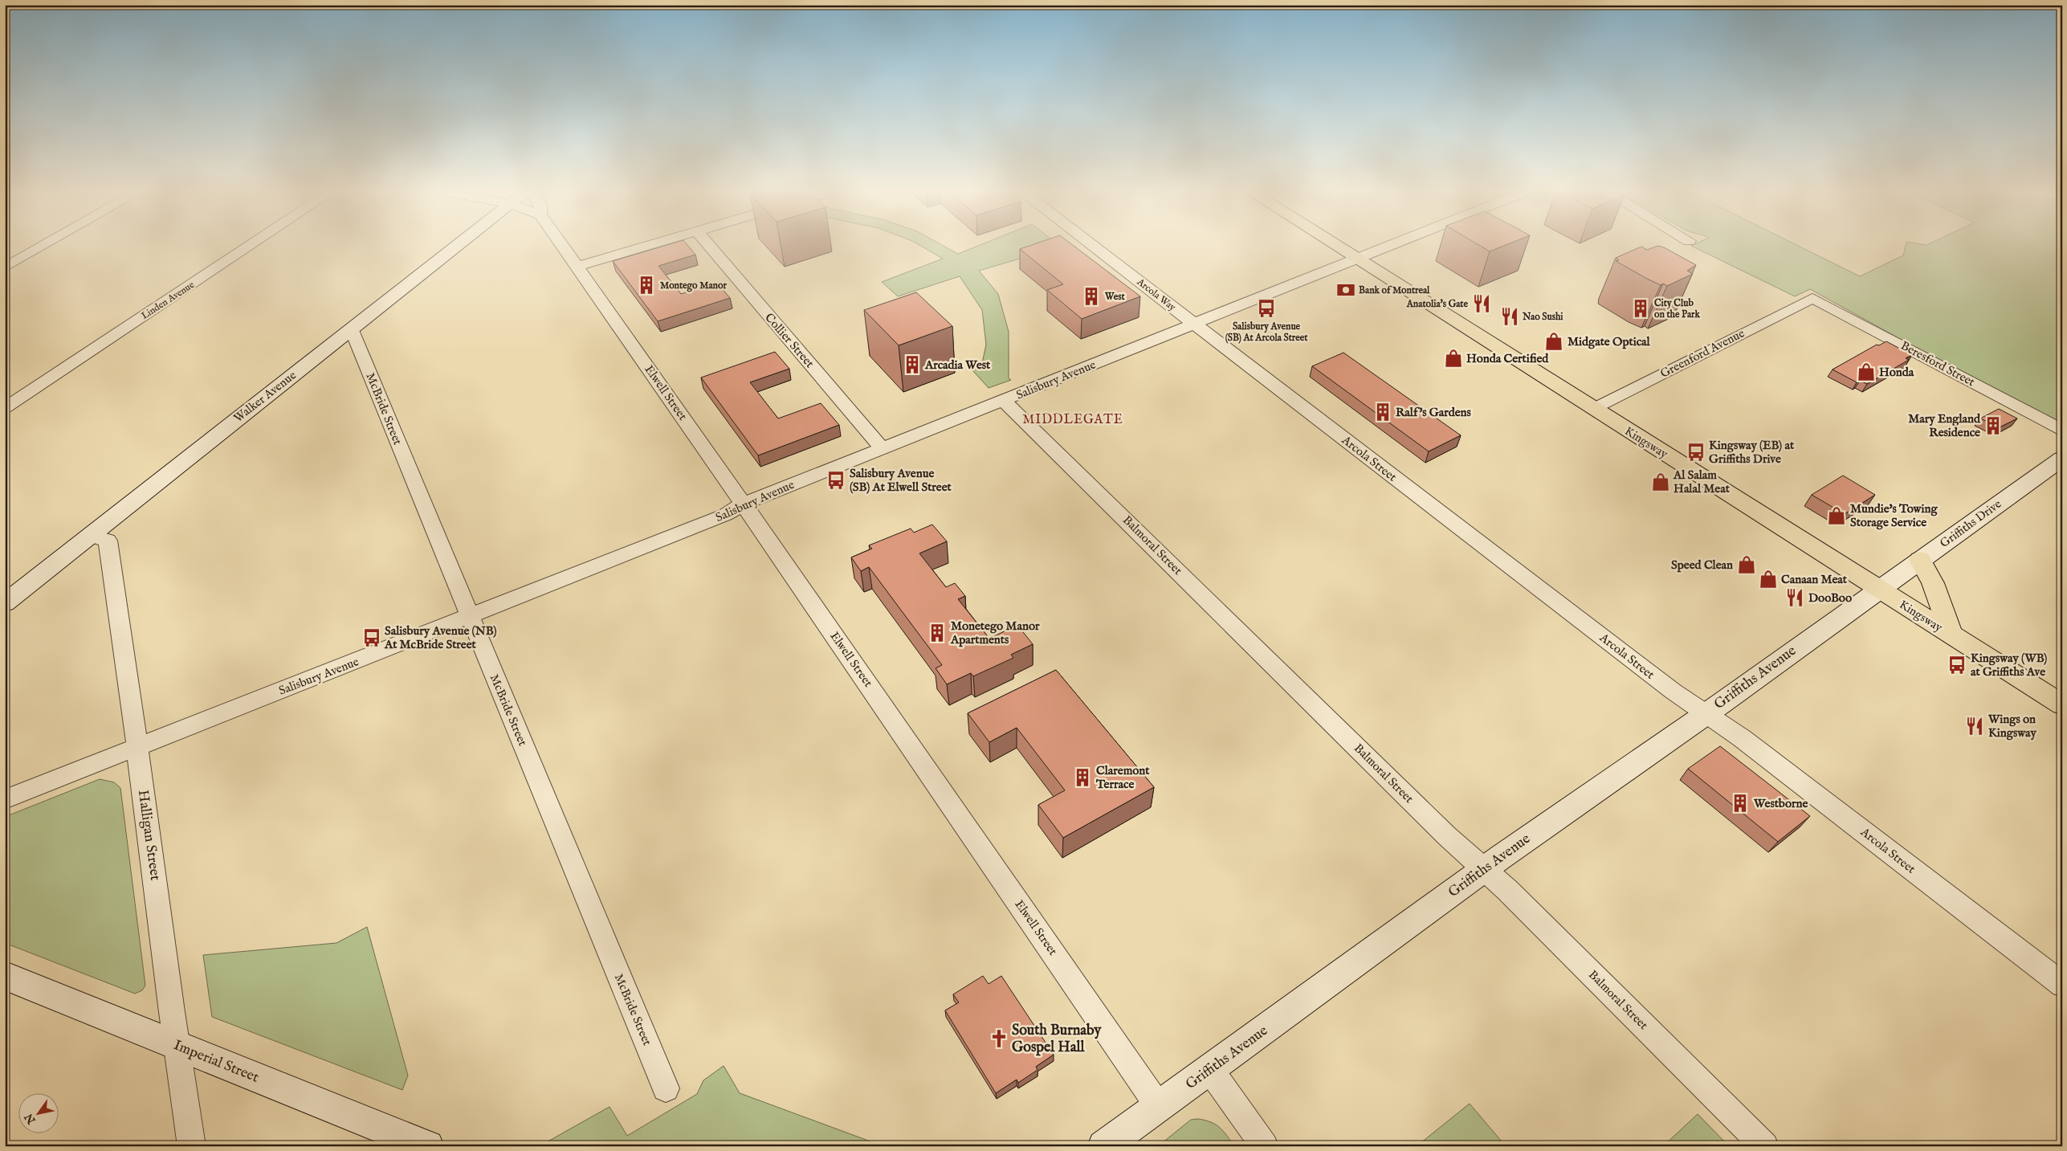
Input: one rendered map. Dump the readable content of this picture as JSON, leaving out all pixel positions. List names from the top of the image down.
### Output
{
  "streets": {
    "main road": ["Kingsway"],
    "street": [
      "Arcola Way",
      "Linden Avenue",
      "Collier Street",
      "Greenford Avenue",
      "Beresford Street",
      "Salisbury Avenue",
      "Elwell Street",
      "Walker Avenue",
      "McBride Street",
      "Arcola Street",
      "Griffiths Drive",
      "Balmoral Street",
      "Griffiths Avenue",
      "Halligan Street",
      "Imperial Street"
    ]
  },
  "crossings": [
    ["Arcola Way", "Salisbury Avenue"],
    ["Arcola Way", "Arcola Street"],
    ["Collier Street", "Salisbury Avenue"],
    ["Greenford Avenue", "Beresford Street"],
    ["Greenford Avenue", "Kingsway"],
    ["Salisbury Avenue", "Elwell Street"],
    ["Salisbury Avenue", "McBride Street"],
    ["Salisbury Avenue", "Kingsway"],
    ["Salisbury Avenue", "Arcola Street"],
    ["Salisbury Avenue", "Balmoral Street"],
    ["Salisbury Avenue", "Halligan Street"],
    ["Elwell Street", "Griffiths Avenue"],
    ["Walker Avenue", "McBride Street"],
    ["Walker Avenue", "Halligan Street"],
    ["Kingsway", "Griffiths Drive"],
    ["Kingsway", "Griffiths Avenue"],
    ["Arcola Street", "Griffiths Avenue"],
    ["Griffiths Drive", "Griffiths Avenue"],
    ["Balmoral Street", "Griffiths Avenue"],
    ["Halligan Street", "Imperial Street"]
  ],
  "districts": ["MIDDLEGATE"],
  "places": {
    "building": [
      "Montego Manor",
      "West",
      "City Club on the Park",
      "Arcadia West",
      "Ralf's Gardens",
      "Mary England Residence",
      "Monetego Manor Apartments",
      "Claremont Terrace",
      "Westborne"
    ],
    "bank": ["Bank of Montreal"],
    "restaurant": [
      "Anatolia's Gate",
      "Nao Sushi",
      "DooBoo",
      "Wings on Kingsway"
    ],
    "bus stop": [
      "Salisbury Avenue (SB) At Arcola Street",
      "Kingsway (EB) at Griffiths Drive",
      "Salisbury Avenue (SB) At Elwell Street",
      "Salisbury Avenue (NB) At McBride Street",
      "Kingsway (WB) at Griffiths Ave"
    ],
    "shop": [
      "Midgate Optical",
      "Honda Certified",
      "Honda",
      "Al Salam Halal Meat",
      "Mundie's Towing Storage Service",
      "Speed Clean",
      "Canaan Meat"
    ],
    "church": ["South Burnaby Gospel Hall"]
  },
  "north": "bottom left"
}
